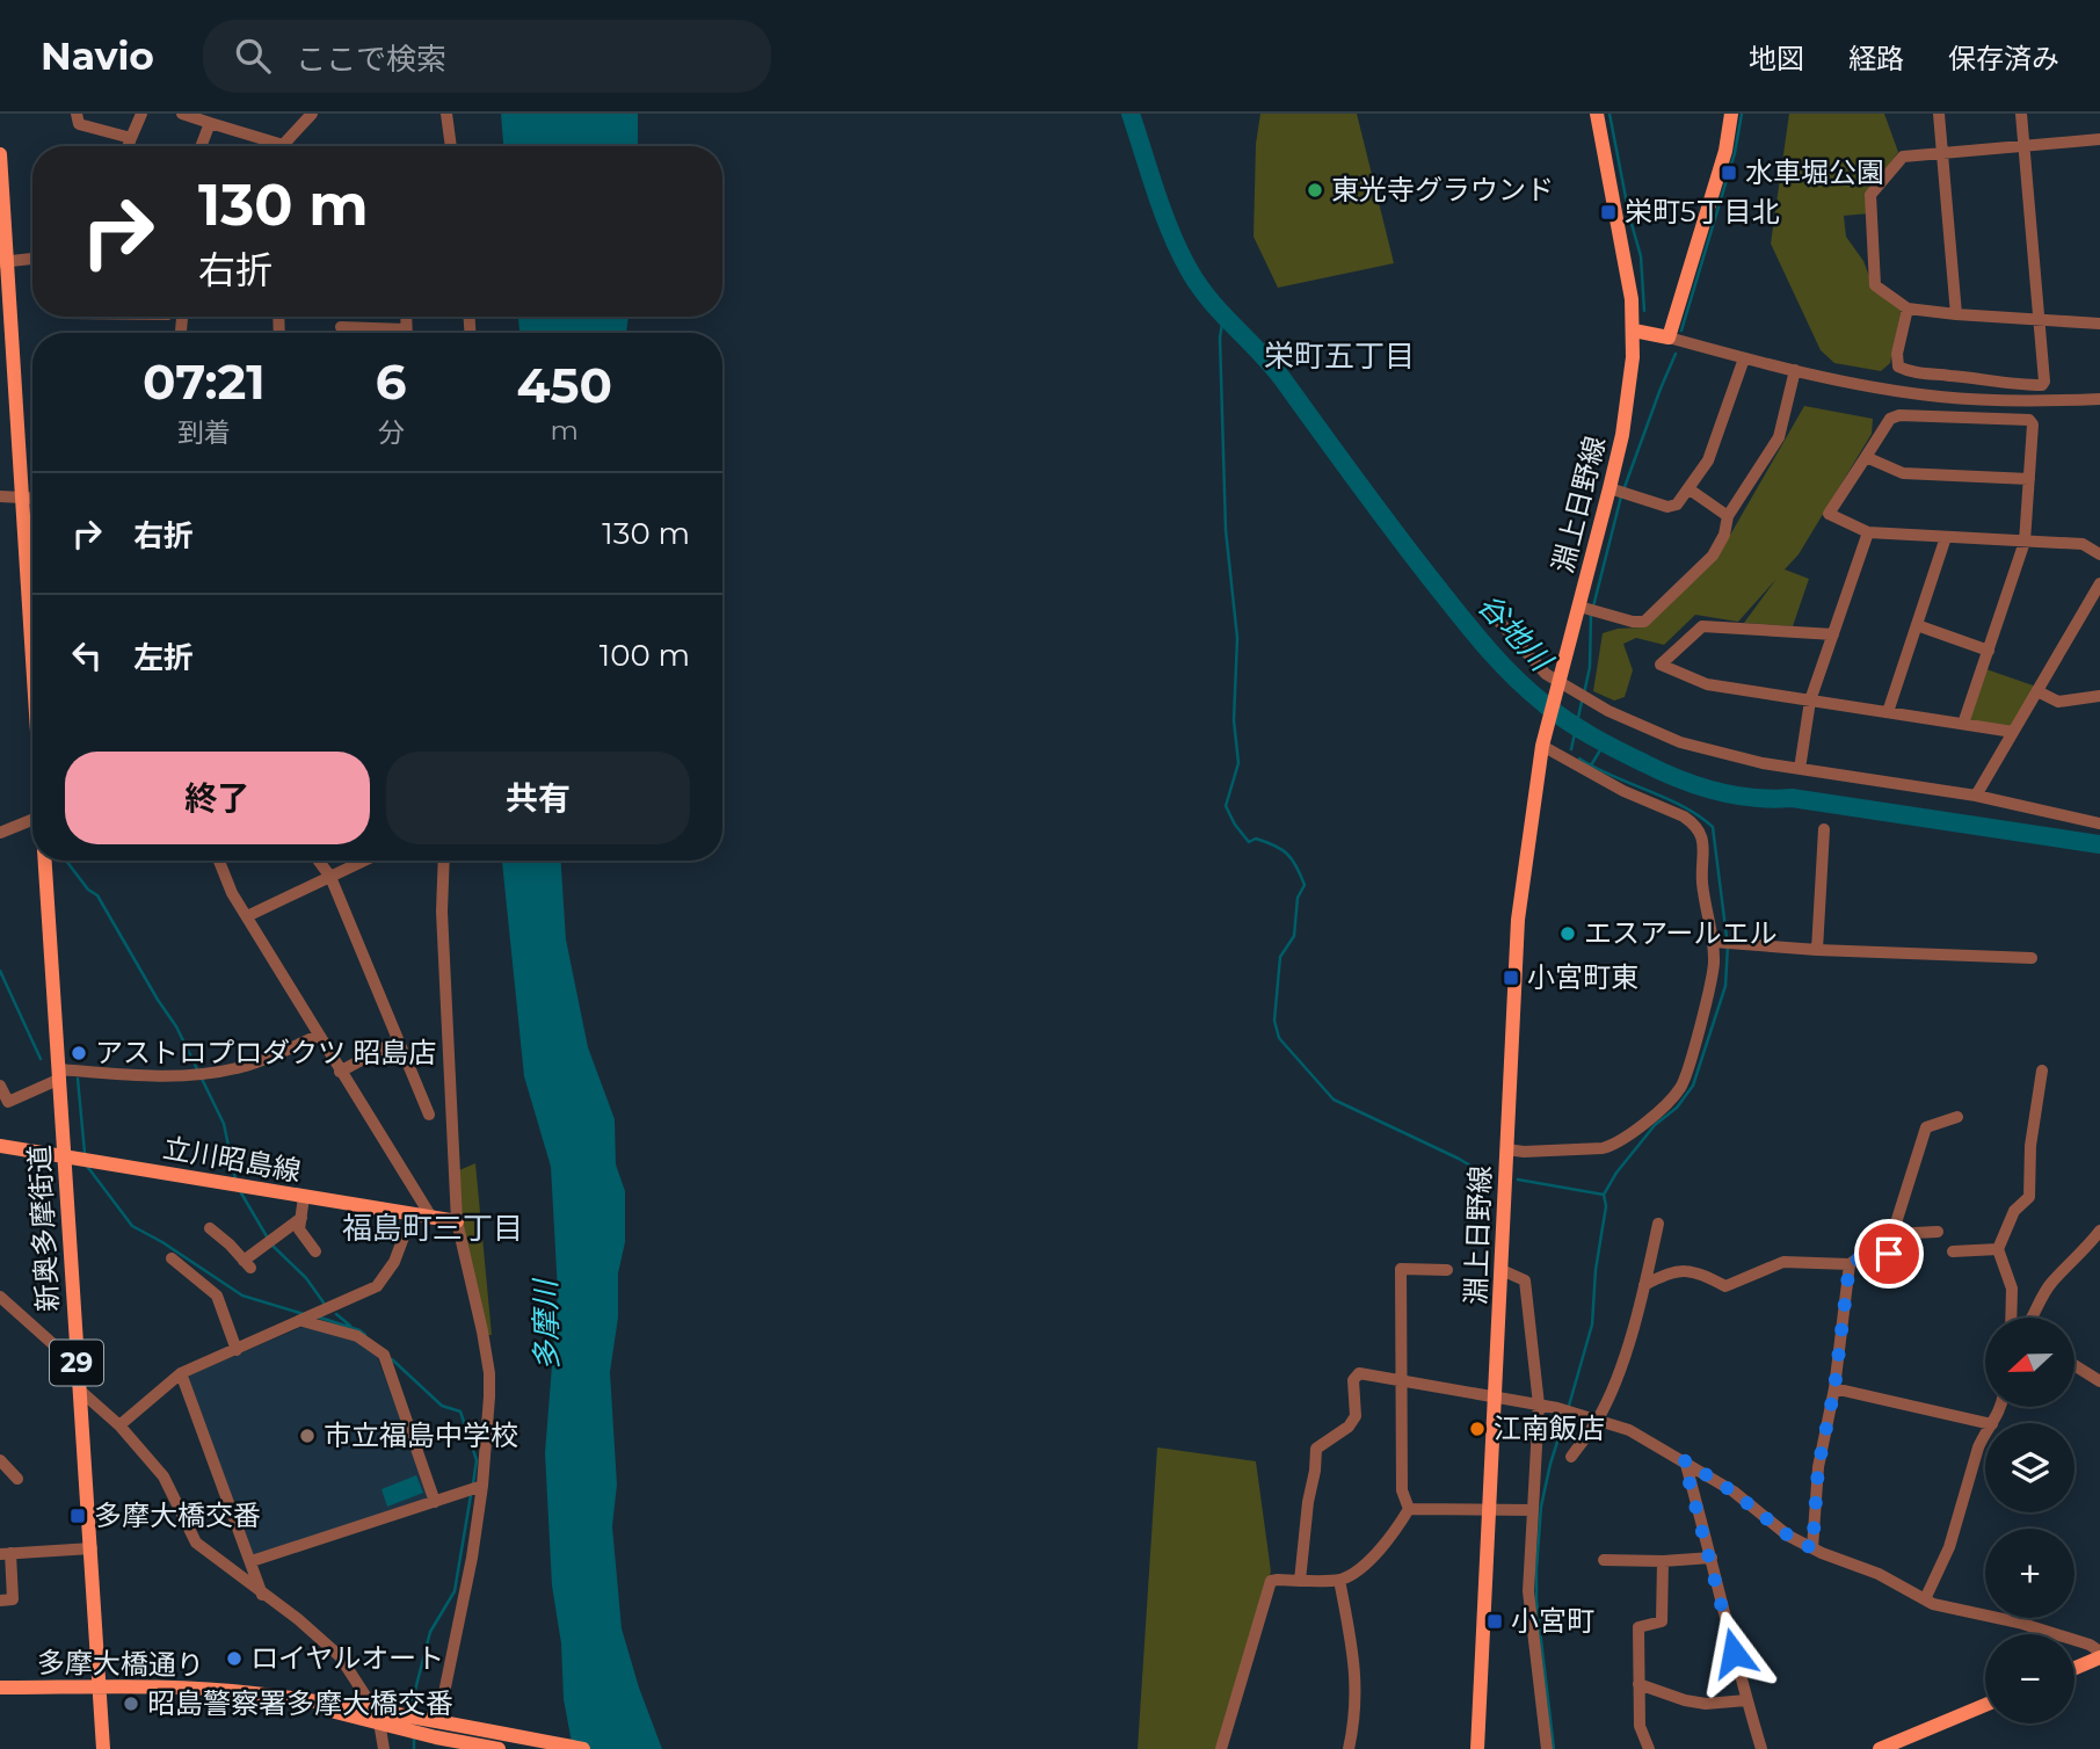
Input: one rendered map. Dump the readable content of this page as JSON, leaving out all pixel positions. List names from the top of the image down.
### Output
{
  "streets": {
    "main road": [
      "淵上日野線",
      "立川昭島線",
      "新奥多摩街道",
      "29",
      "多摩大橋通り"
    ]
  },
  "crossings": [
    ["立川昭島線", "新奥多摩街道"],
    ["新奥多摩街道", "多摩大橋通り"]
  ],
  "districts": ["栄町五丁目", "福島町三丁目"],
  "water": ["谷地川", "多摩川"],
  "places": {
    "transit": [
      "水車堀公園",
      "栄町5丁目北",
      "小宮町東",
      "多摩大橋交番",
      "小宮町"
    ],
    "other": [
      "東光寺グラウンド",
      "エスアールエル",
      "アストロプロダクツ 昭島店",
      "江南飯店",
      "市立福島中学校",
      "ロイヤルオート",
      "昭島警察署多摩大橋交番"
    ]
  },
  "north": "left",
  "page": {
    "header": "Navio",
    "search": "ここで検索",
    "nav": ["地図", "経路", "保存済み"],
    "turn": ["130 m", "右折"],
    "eta": [
      "07:21",
      "到着",
      "6",
      "分",
      "450",
      "m"
    ],
    "list": [
      {
        "name": "右折",
        "value": "130 m"
      },
      {
        "name": "左折",
        "value": "100 m"
      }
    ],
    "buttons": ["終了", "共有"],
    "map_buttons": ["+", "−"]
  }
}
